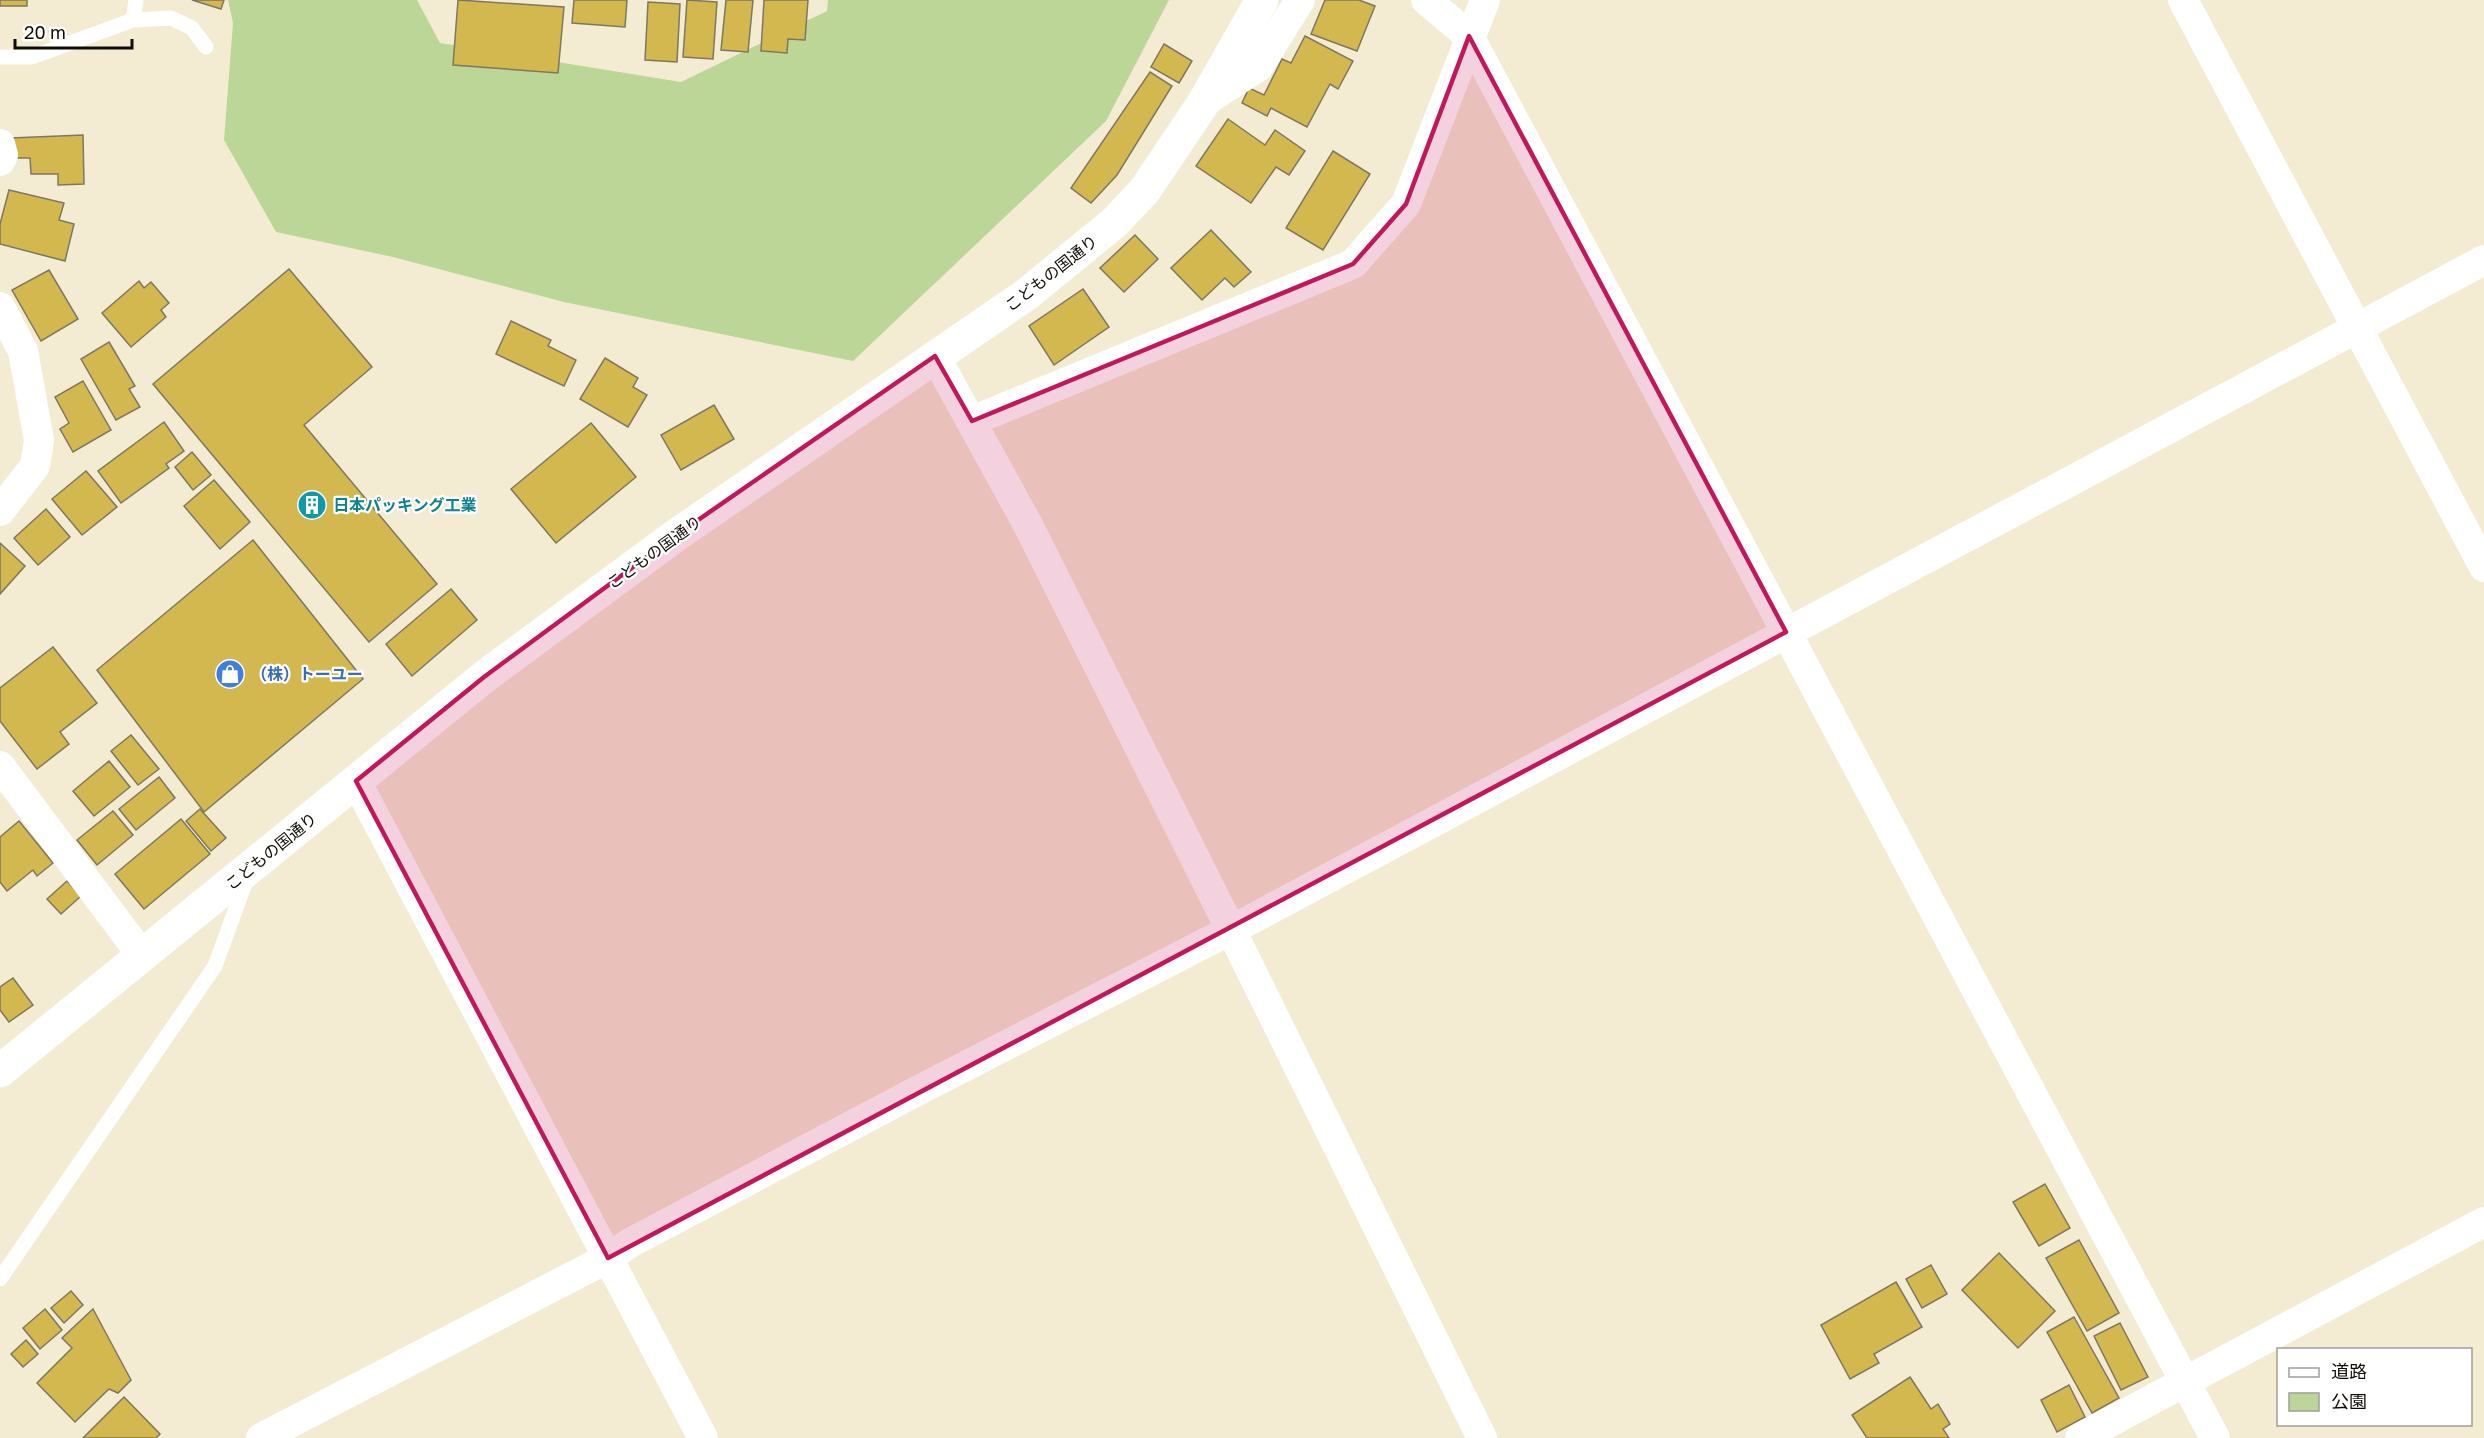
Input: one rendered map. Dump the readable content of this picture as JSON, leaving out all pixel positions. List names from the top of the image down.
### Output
{
  "streets": {
    "main road": ["こどもの国通り"]
  },
  "places": {
    "building": ["日本パッキング工業"],
    "shop": ["（株）トーユー"]
  },
  "legend": ["道路", "公園"],
  "scale_bar": "20 m"
}
